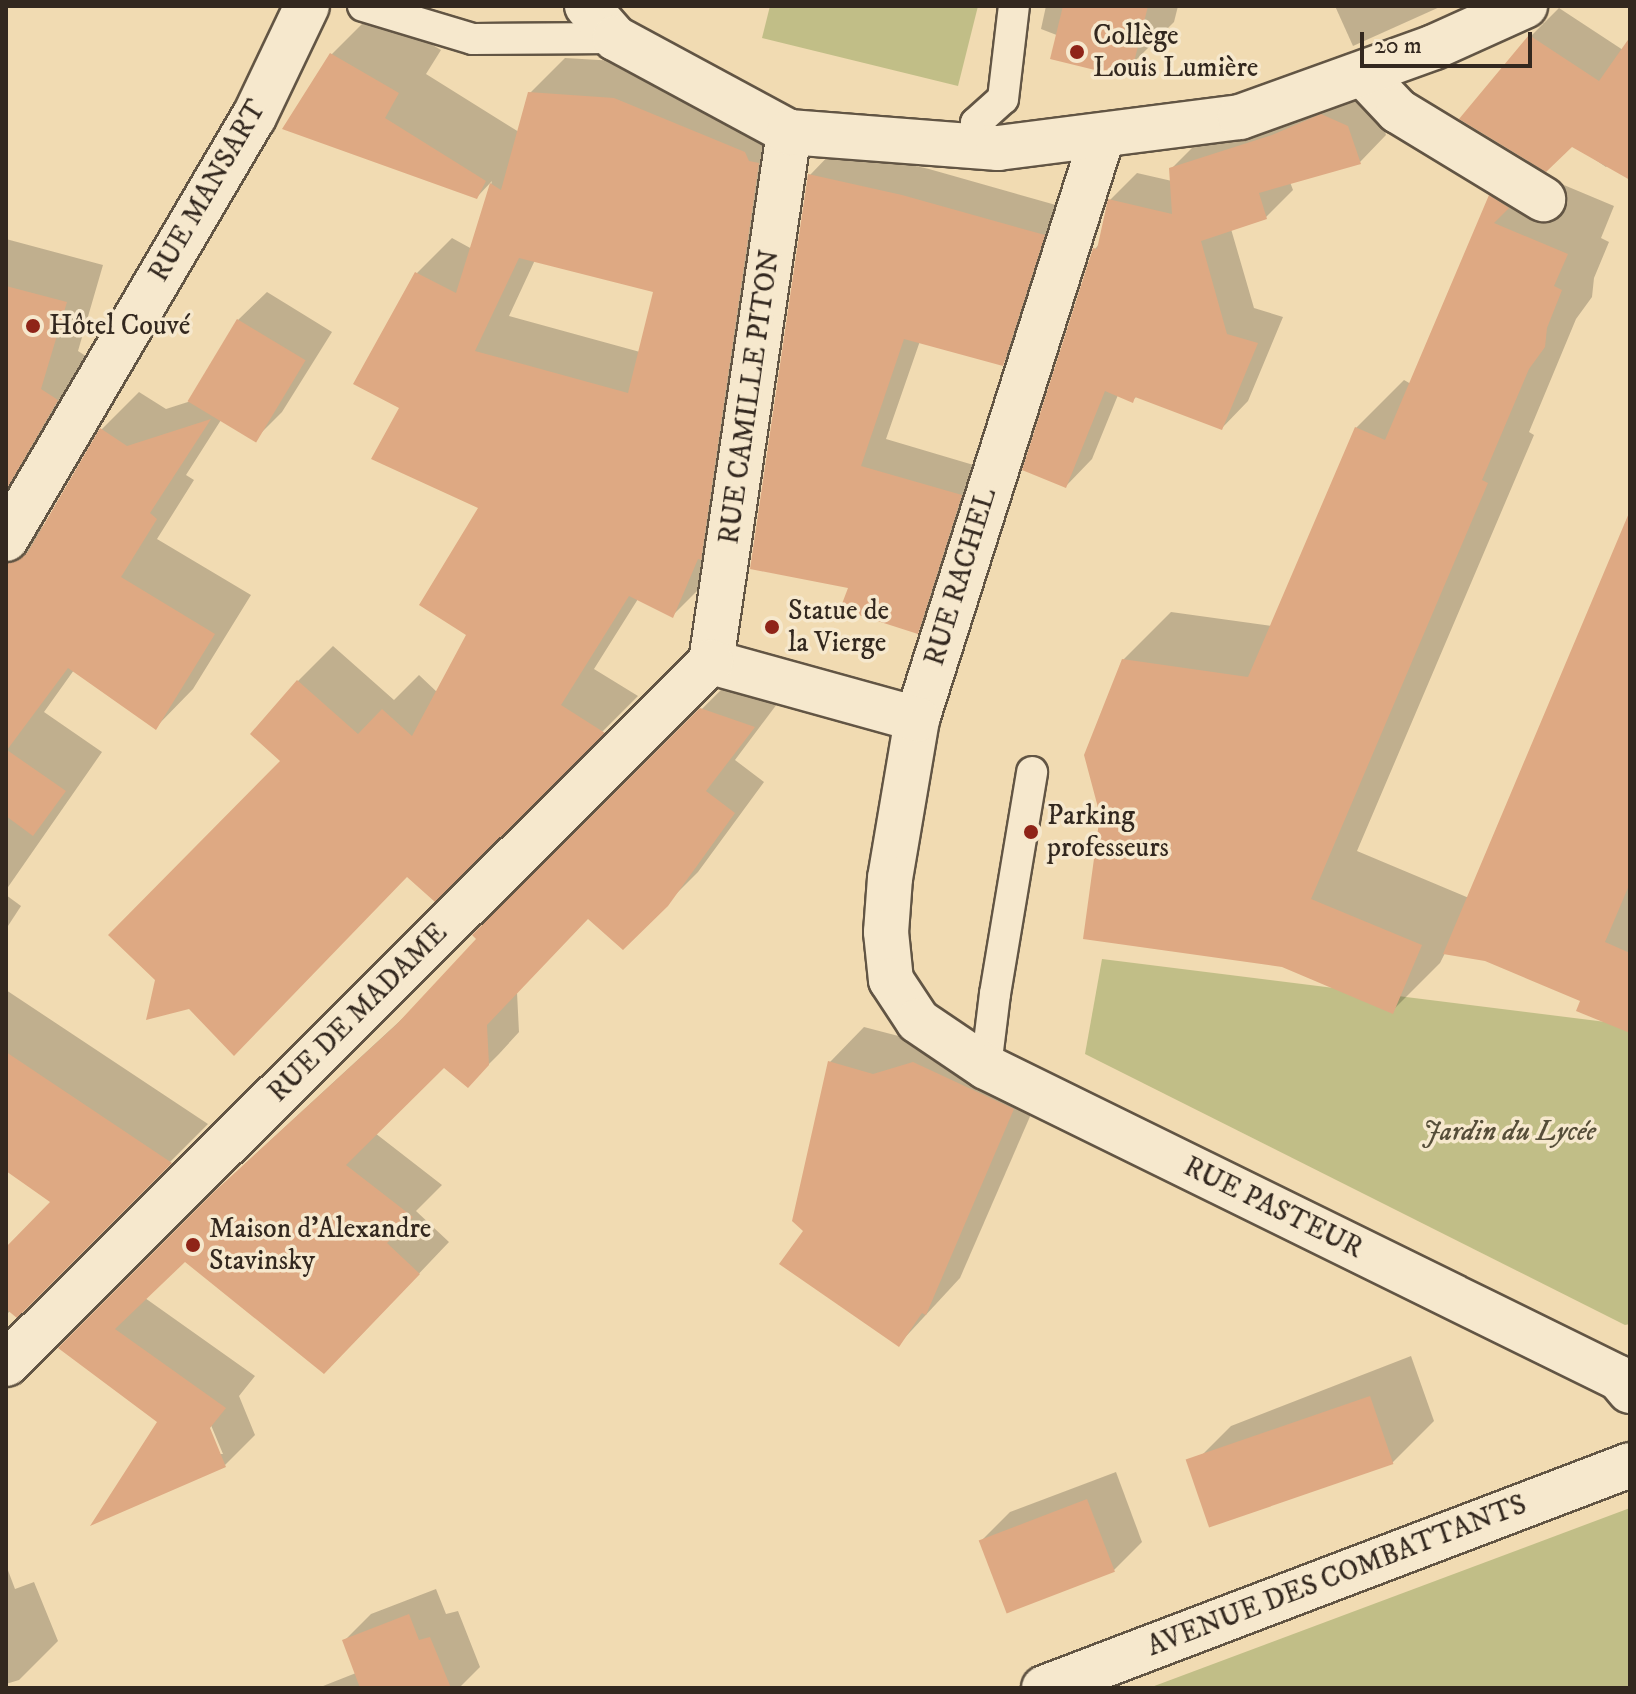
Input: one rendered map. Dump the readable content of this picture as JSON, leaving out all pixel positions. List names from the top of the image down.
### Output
{
  "streets": {
    "street": [
      "RUE MANSART",
      "RUE CAMILLE PITON",
      "RUE RACHEL",
      "RUE DE MADAME",
      "RUE PASTEUR",
      "AVENUE DES COMBATTANTS"
    ]
  },
  "crossings": [
    ["RUE CAMILLE PITON", "RUE DE MADAME"],
    ["RUE RACHEL", "RUE PASTEUR"]
  ],
  "parks": ["Jardin du Lycée"],
  "places": [
    "Collège Louis Lumière",
    "Hôtel Couvé",
    "Statue de la Vierge",
    "Parking professeurs",
    "Maison d'Alexandre Stavinsky"
  ],
  "scale_bar": "20 m"
}
